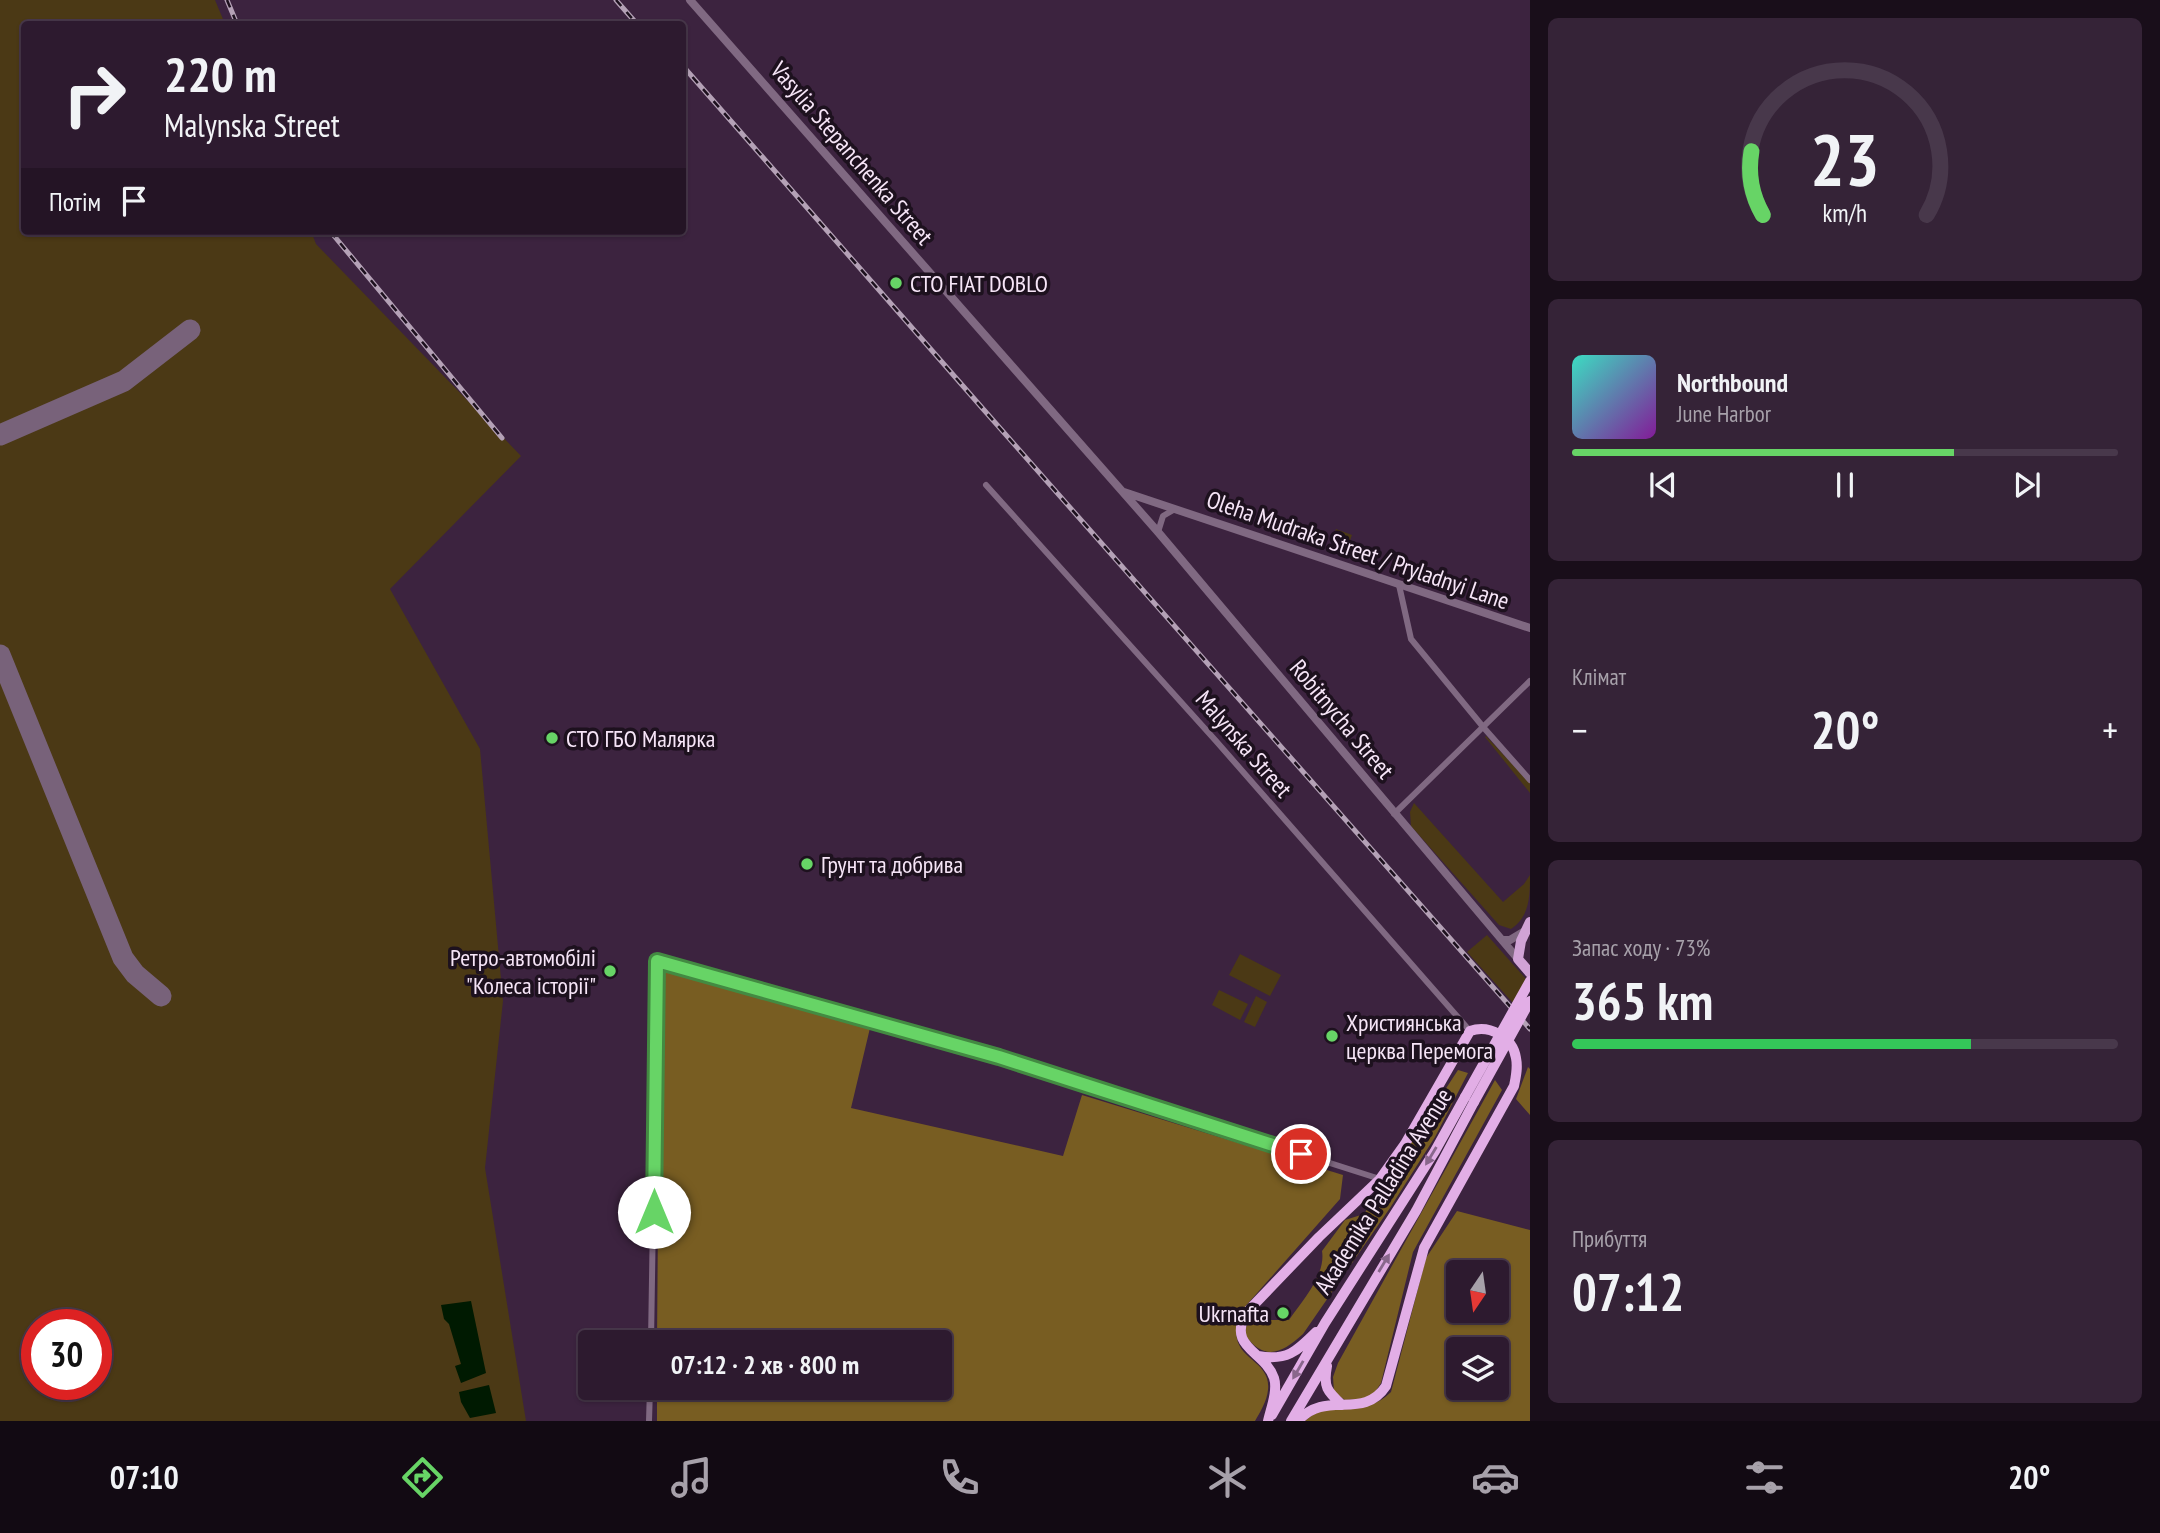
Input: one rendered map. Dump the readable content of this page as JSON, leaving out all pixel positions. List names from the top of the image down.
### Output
{
  "streets": {
    "highway": ["Akademika Palladina Avenue"],
    "main road": ["Robitnycha Street"],
    "street": ["Vasylia Stepanchenka Street", "Oleha Mudraka Street / Pryladnyi Lane", "Malynska Street"]
  },
  "crossings": [
    ["Vasylia Stepanchenka Street", "Oleha Mudraka Street / Pryladnyi Lane"],
    ["Vasylia Stepanchenka Street", "Robitnycha Street"],
    ["Oleha Mudraka Street / Pryladnyi Lane", "Robitnycha Street"]
  ],
  "places": [
    "СТО FIAT DOBLO",
    "СТО ГБО Малярка",
    "Грунт та добрива",
    "Ретро-автомобілі \"Колеса історії\"",
    "Християнська церква Перемога",
    "Ukrnafta"
  ],
  "north": "bottom",
  "page": {
    "turn": ["220 m", "Malynska Street"],
    "then": "Потім",
    "song": ["Northbound", "June Harbor"],
    "tile": [
      "Клімат",
      ["Запас ходу · 73%", "365 km"],
      ["Прибуття", "07:12"]
    ],
    "heat": ["−", "20°", "+"],
    "limit": "30",
    "trip": "07:12 · 2 хв · 800 m",
    "tabs": ["07:10", "20°"],
    "gauge": ["23", "km/h"]
  }
}
